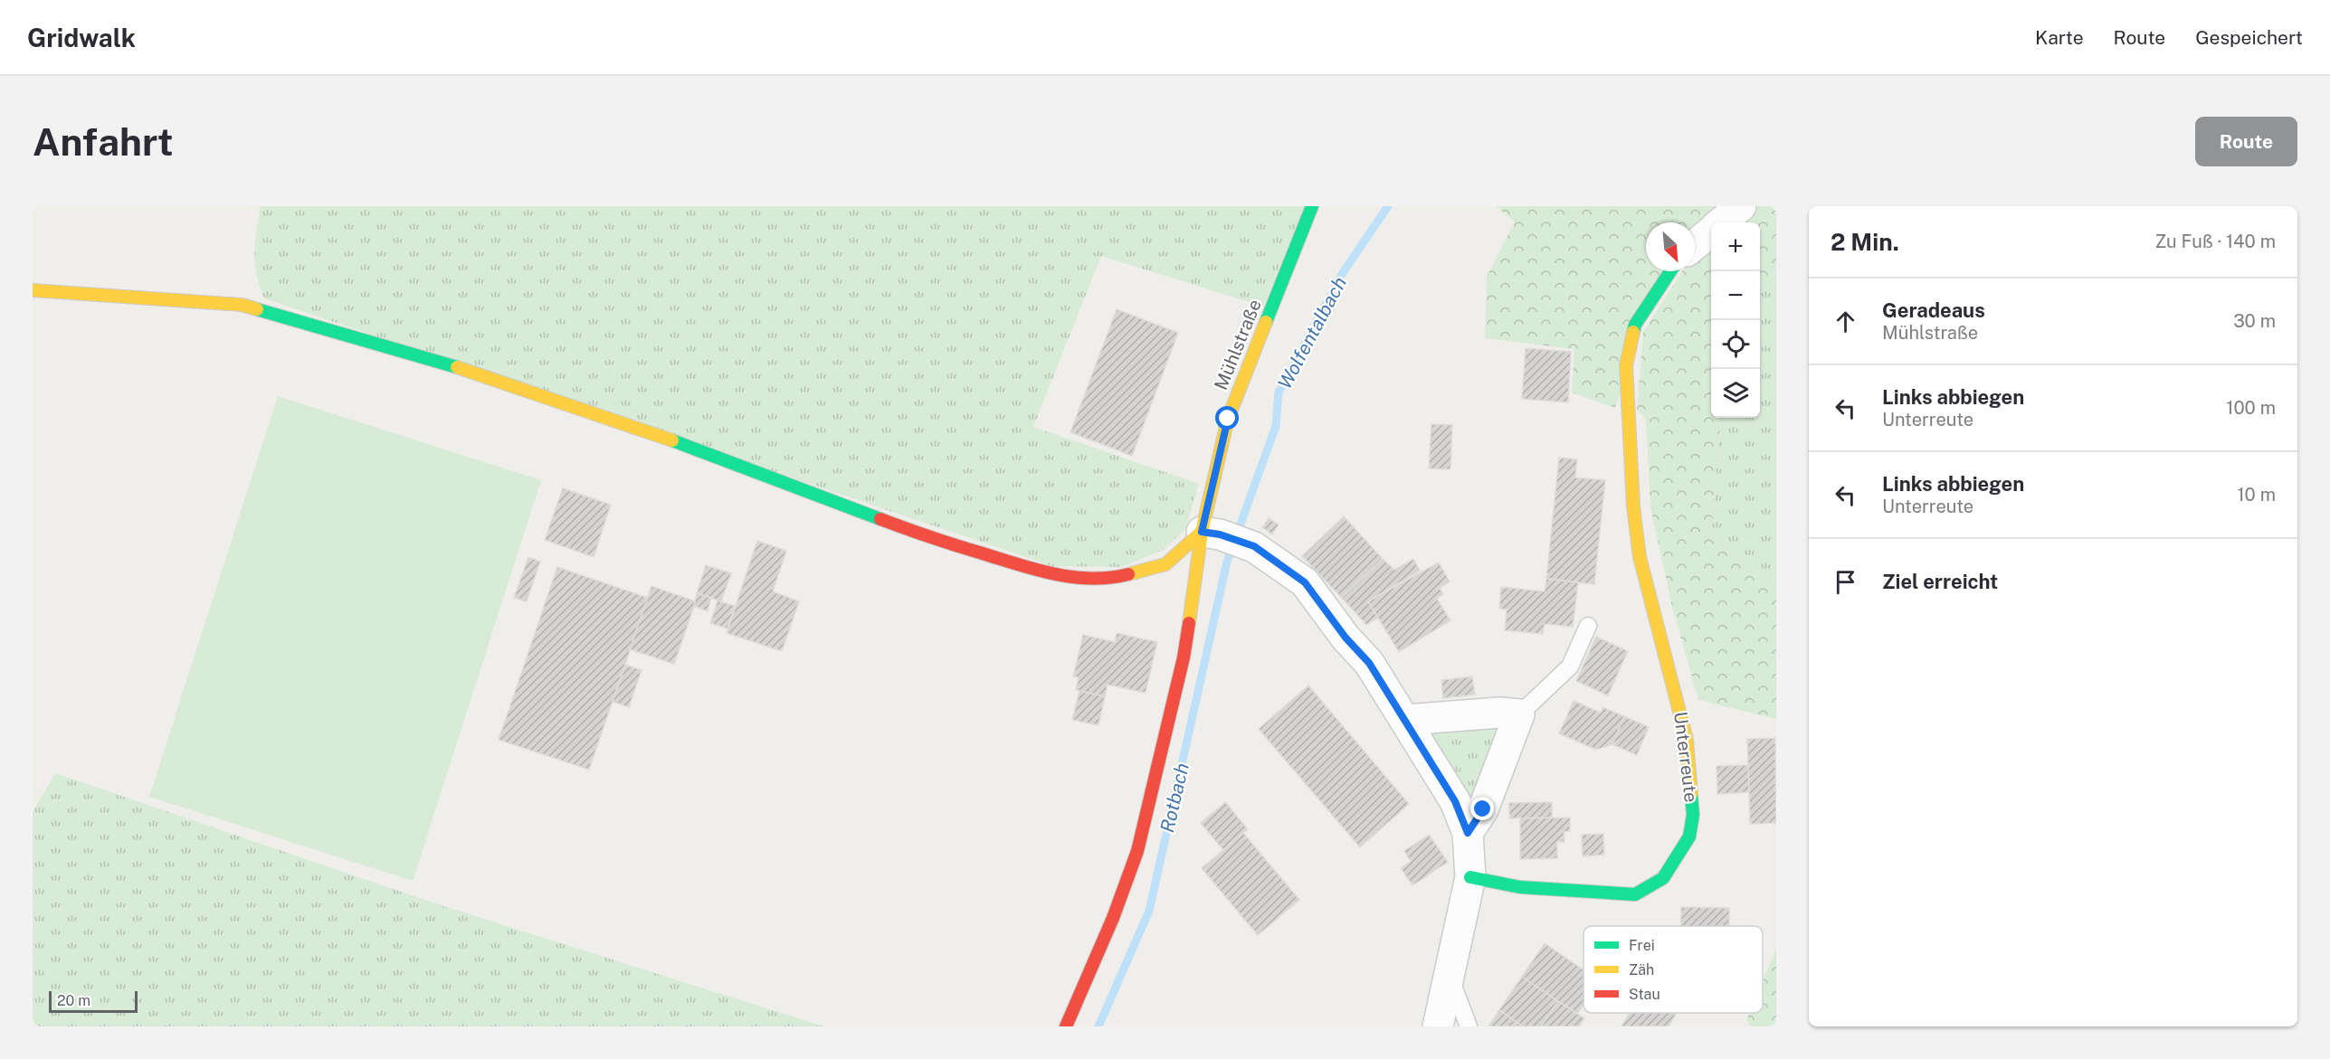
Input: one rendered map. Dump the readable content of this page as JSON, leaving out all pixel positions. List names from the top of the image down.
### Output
{
  "streets": {
    "street": ["Mühlstraße", "Unterreute"]
  },
  "water": ["Wolfentalbach", "Rotbach"],
  "legend": ["Frei", "Zäh", "Stau"],
  "scale_bar": "20 m",
  "north": "bottom right",
  "page": {
    "header": "Gridwalk",
    "nav": ["Karte", "Route", "Gespeichert"],
    "buttons": "Route",
    "title": "Anfahrt",
    "heading": ["2 Min.", "Zu Fuß · 140 m"],
    "map_buttons": ["+", "−"],
    "list": [
      ["Geradeaus", "Mühlstraße", "30 m"],
      ["Links abbiegen", "Unterreute", "100 m"],
      ["Links abbiegen", "Unterreute", "10 m"],
      "Ziel erreicht"
    ],
    "scale": "20 m"
  }
}
